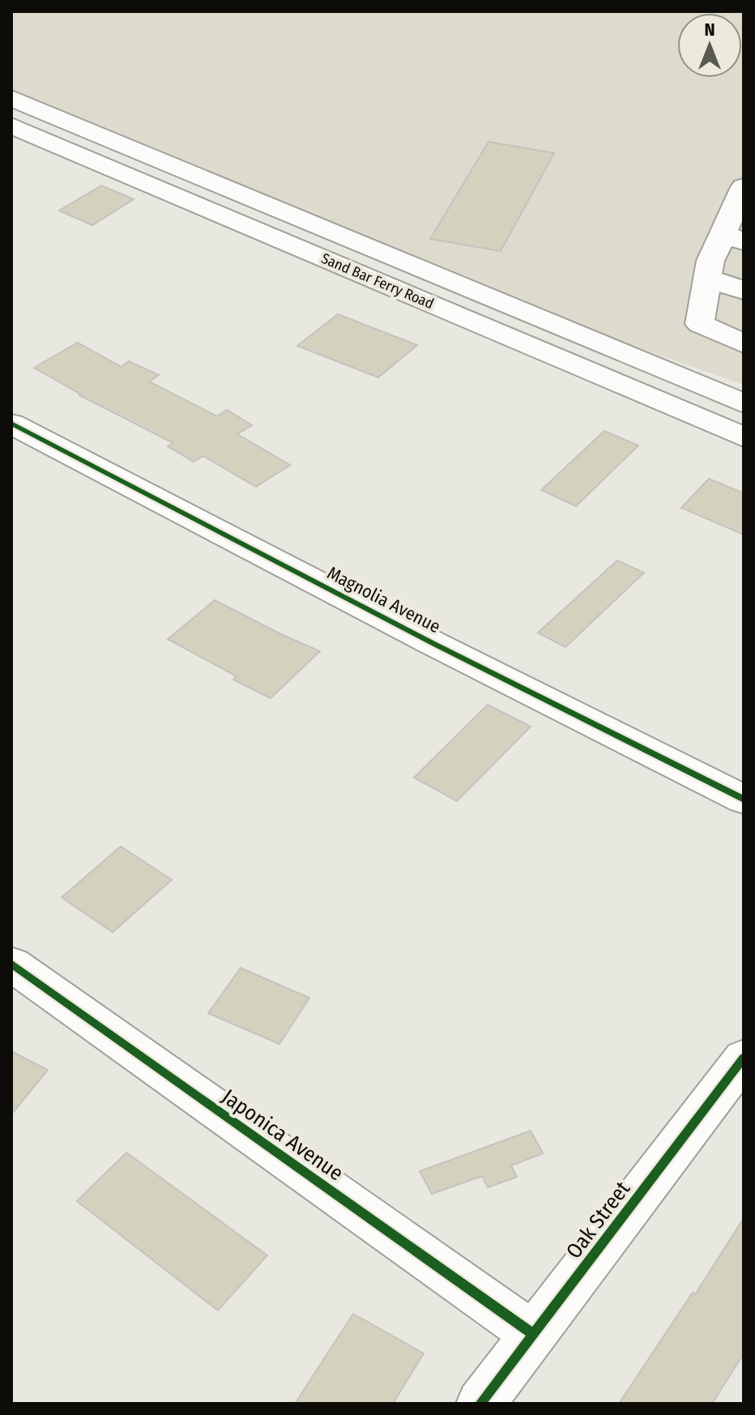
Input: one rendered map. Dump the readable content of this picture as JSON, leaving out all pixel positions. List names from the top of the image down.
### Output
{
  "streets": {
    "main road": [
      "Sand Bar Ferry Road",
      "Magnolia Avenue",
      "Japonica Avenue",
      "Oak Street"
    ]
  },
  "crossings": [
    ["Japonica Avenue", "Oak Street"]
  ],
  "north": "top"
}
